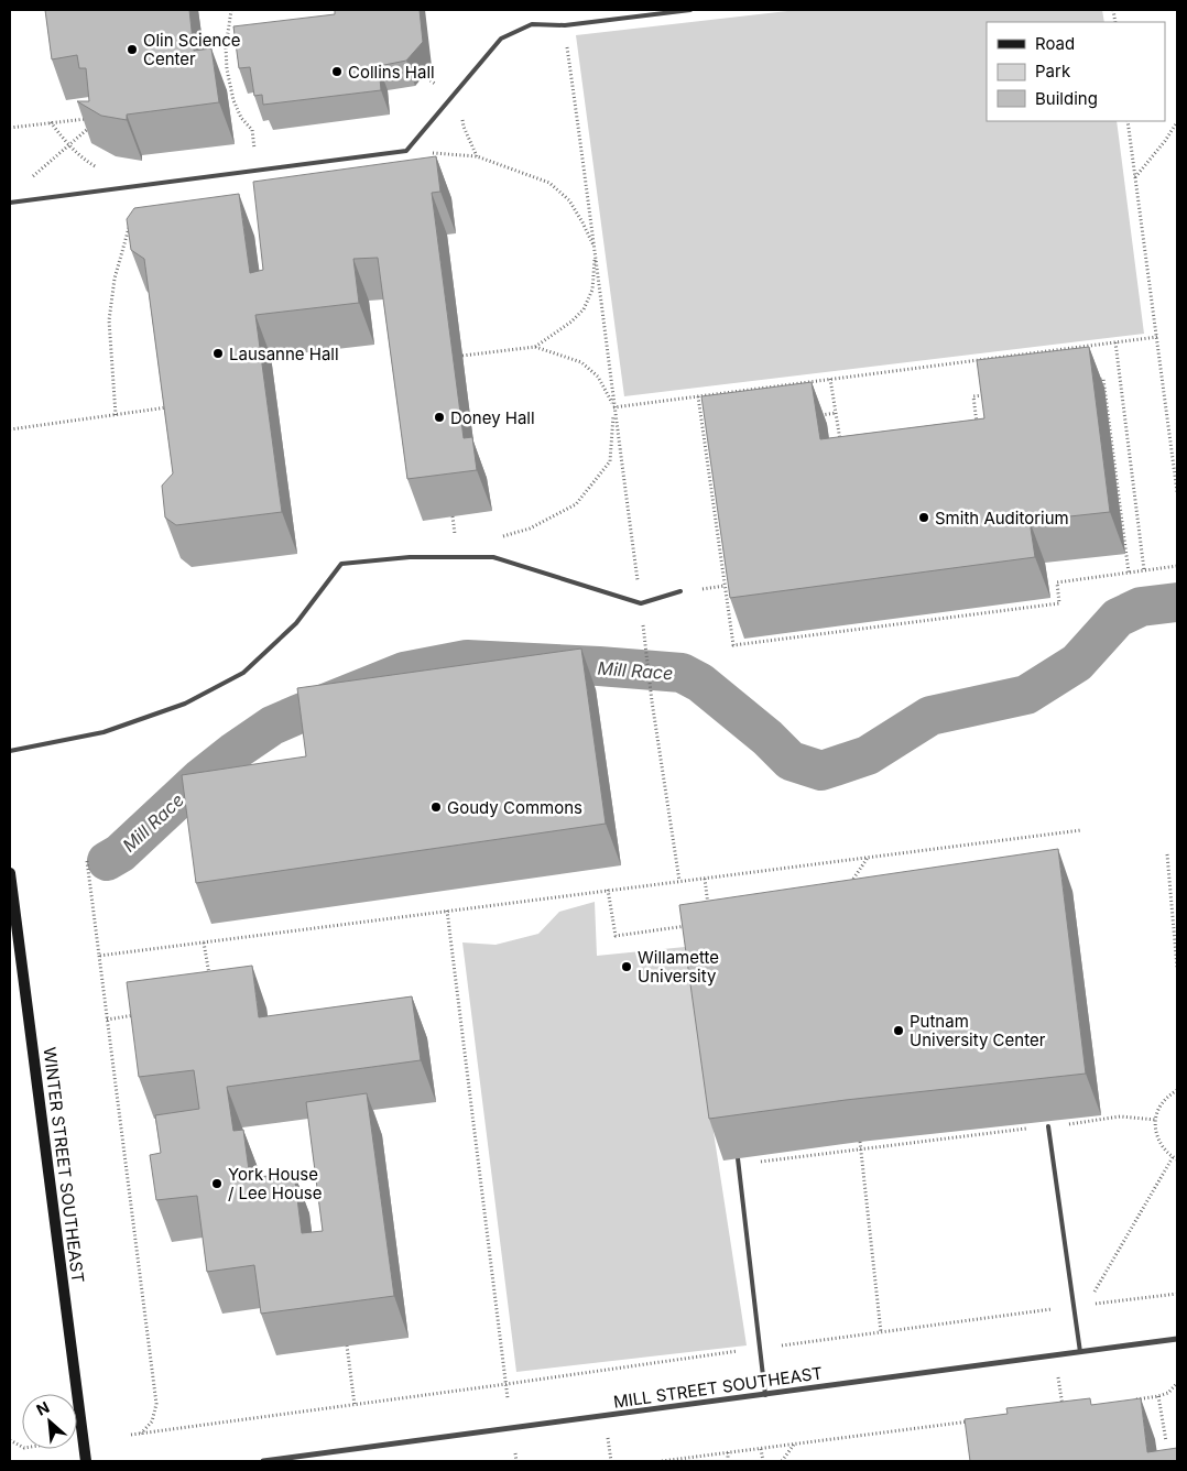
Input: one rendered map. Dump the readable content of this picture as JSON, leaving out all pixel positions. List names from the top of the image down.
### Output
{
  "streets": {
    "street": ["WINTER STREET SOUTHEAST", "MILL STREET SOUTHEAST"]
  },
  "water": ["Mill Race"],
  "places": [
    "Olin Science Center",
    "Collins Hall",
    "Lausanne Hall",
    "Doney Hall",
    "Smith Auditorium",
    "Goudy Commons",
    "Willamette University",
    "Putnam University Center",
    "York House / Lee House"
  ],
  "legend": ["Road", "Park", "Building"],
  "north": "top left"
}
